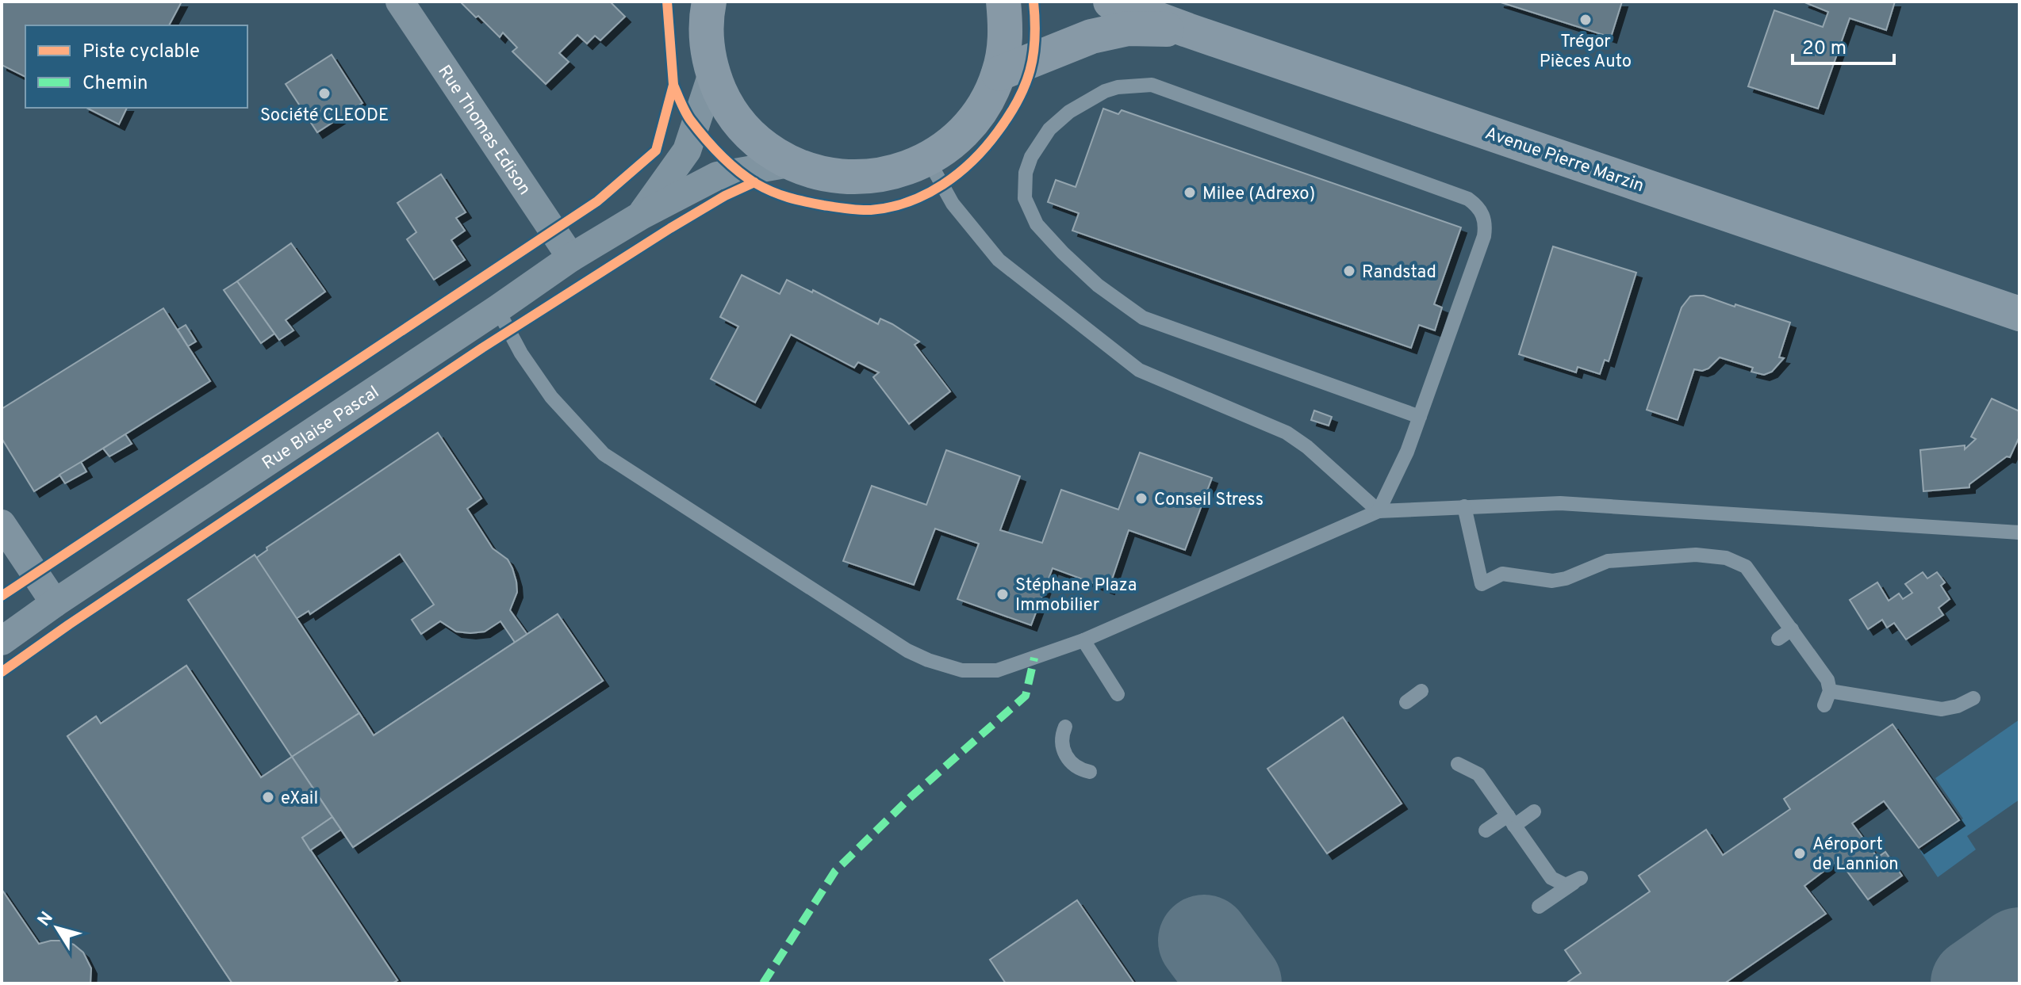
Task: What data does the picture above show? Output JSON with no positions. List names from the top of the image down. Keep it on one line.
{"streets":{"main road":["Avenue Pierre Marzin"],"street":["Rue Thomas Edison","Rue Blaise Pascal"]},"crossings":[["Rue Thomas Edison","Rue Blaise Pascal"]],"places":["Trégor Pièces Auto","Société CLEODE","Milee (Adrexo)","Randstad","Conseil Stress","Stéphane Plaza Immobilier","eXail","Aéroport de Lannion"],"legend":["Piste cyclable","Chemin"],"scale_bar":"20 m","north":"top left"}
